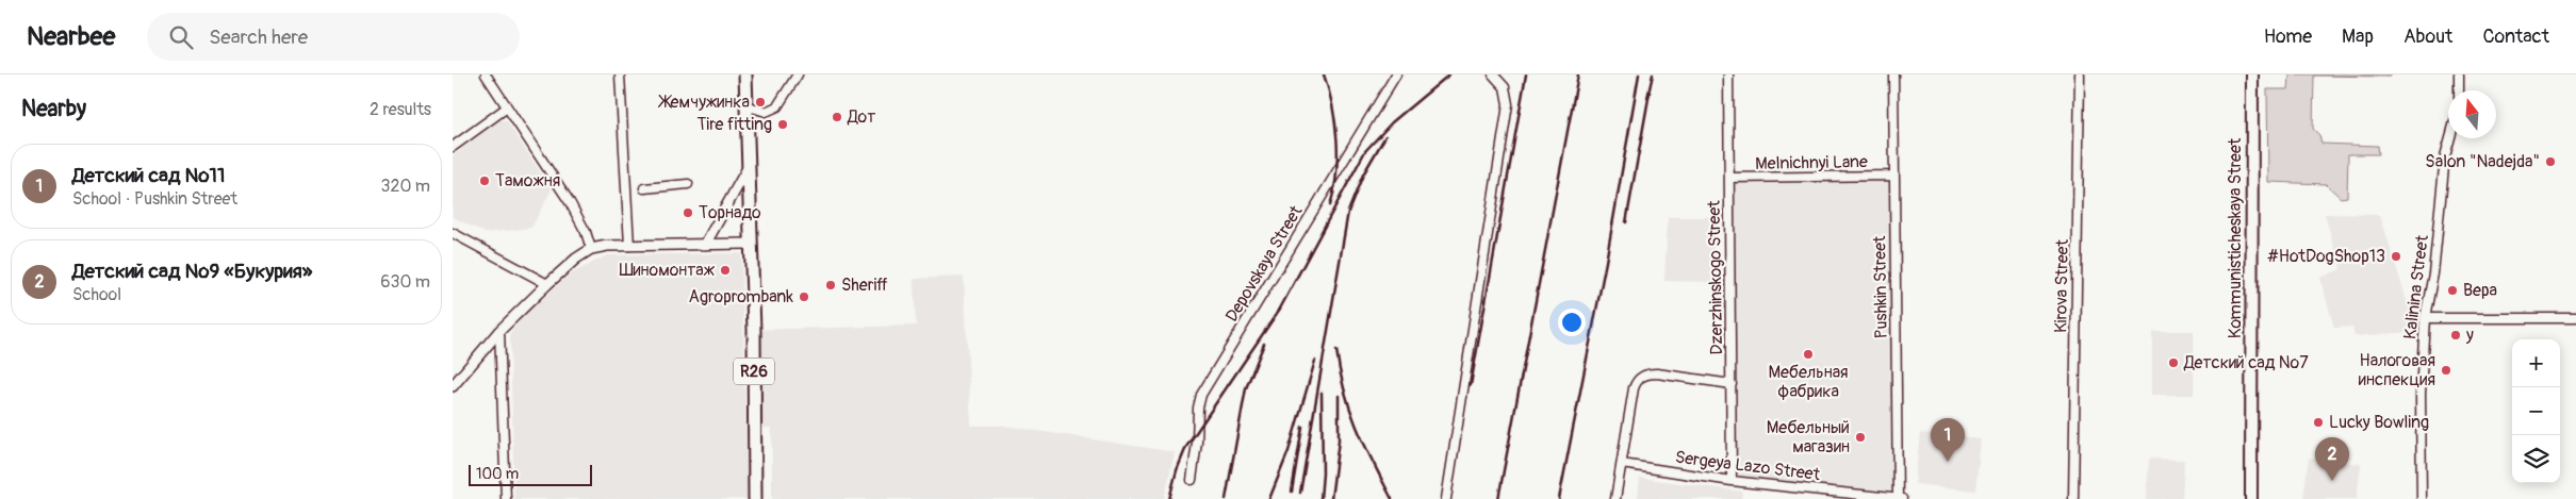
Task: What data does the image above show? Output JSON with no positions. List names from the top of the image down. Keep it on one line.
{"streets":{"main road":["Kommunisticheskaya Street","R26"],"street":["Melnichnyi Lane","Depovskaya Street","Dzerzhinskogo Street","Kirova Street","Pushkin Street","Kalinina Street","Sergeya Lazo Street"]},"crossings":[["Melnichnyi Lane","Dzerzhinskogo Street"],["Melnichnyi Lane","Pushkin Street"],["Dzerzhinskogo Street","Sergeya Lazo Street"],["Pushkin Street","Sergeya Lazo Street"]],"places":["Жемчужинка","Дот","Tire fitting","Salon \"Nadejda\"","Таможня","Торнадо","#HotDogShop13","Шиномонтаж","Sheriff","Вера","Agroprombank","y","Мебельная фабрика","Детский сад №7","Налоговая инспекция","Lucky Bowling","Мебельный магазин"],"scale_bar":"100 m","north":"top","page":{"header":"Nearbee","search":"Search here","nav":["Home","Map","About","Contact"],"heading":["Nearby","2 results"],"list":[{"mark":"1","name":"Детский сад №11","note":"School · Pushkin Street","value":"320 m"},{"mark":"2","name":"Детский сад №9 «Букурия»","note":"School","value":"630 m"}],"map_buttons":["+","−"],"pins":["1","2"],"scale":"100 m"}}
